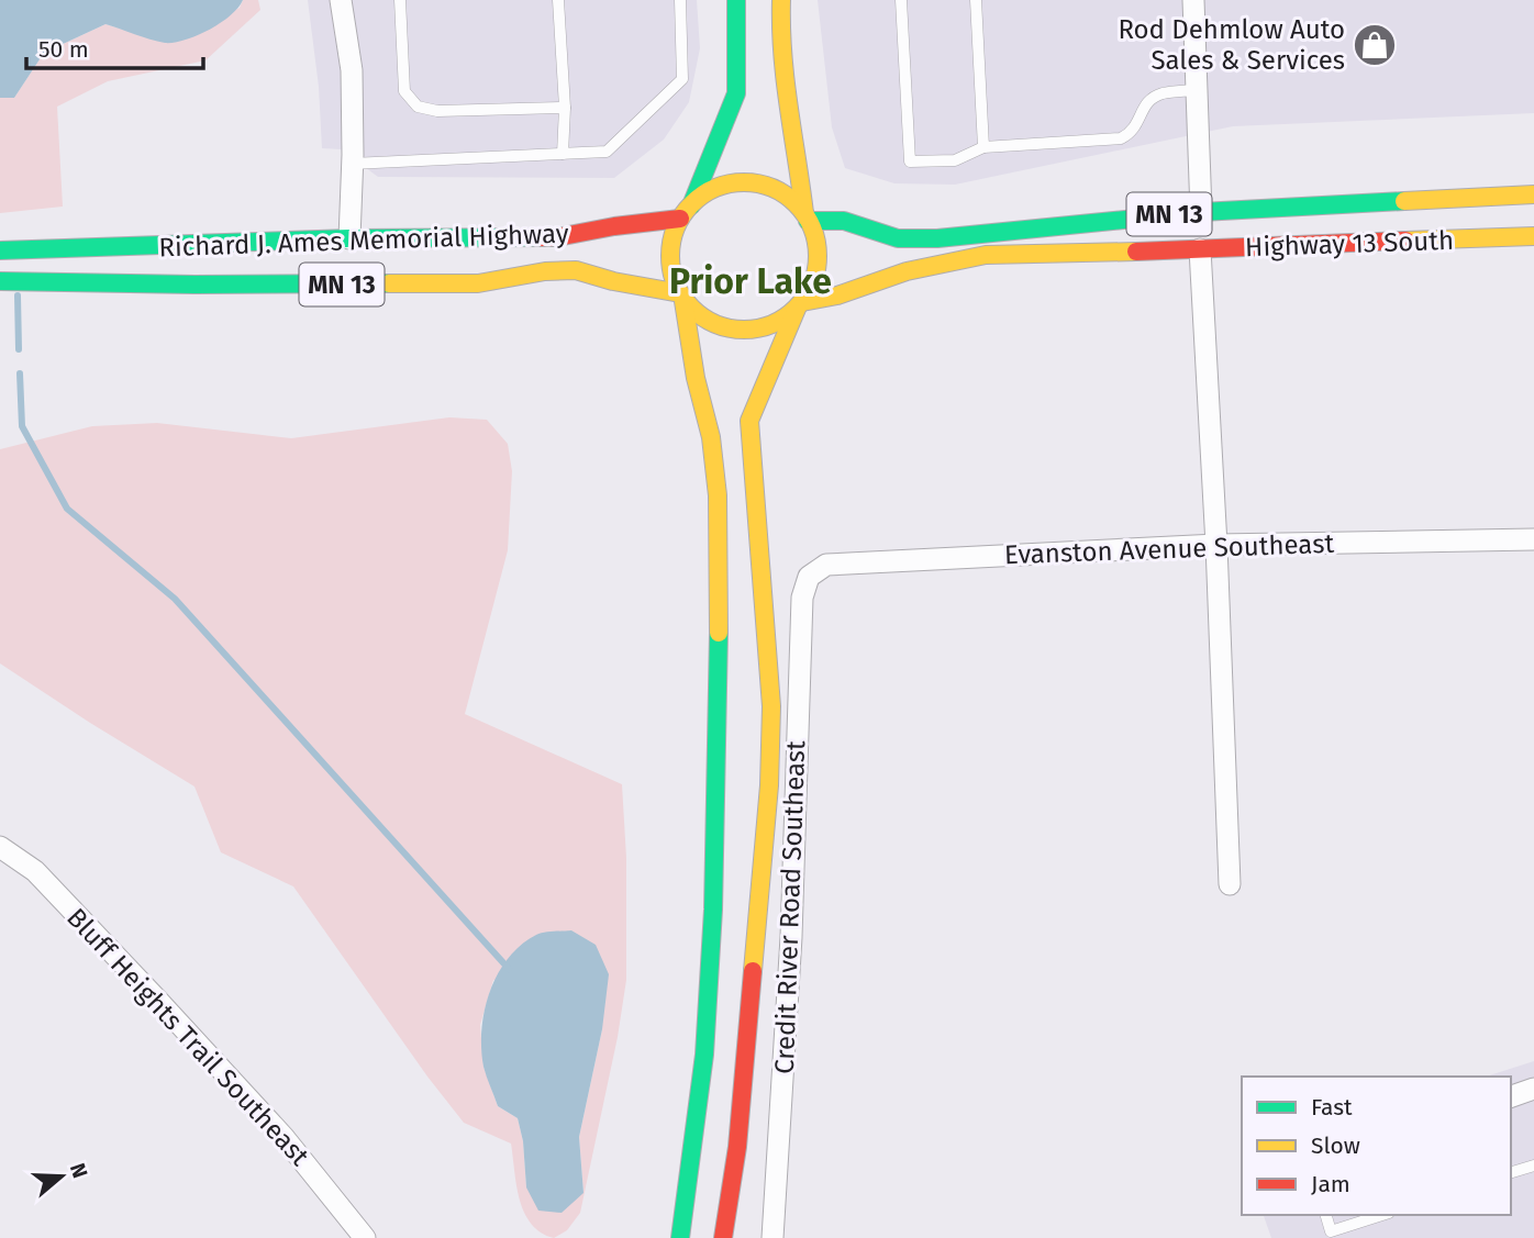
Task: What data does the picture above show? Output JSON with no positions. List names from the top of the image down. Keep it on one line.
{"streets":{"main road":["MN 13","Richard J. Ames Memorial Highway","Highway 13 South"],"street":["Evanston Avenue Southeast","Credit River Road Southeast","Bluff Heights Trail Southeast"]},"crossings":[["Richard J. Ames Memorial Highway","Highway 13 South"],["Evanston Avenue Southeast","Credit River Road Southeast"]],"districts":["Prior Lake"],"places":{"shop":["Rod Dehmlow Auto Sales & Services"]},"legend":["Fast","Slow","Jam"],"scale_bar":"50 m","north":"right"}
